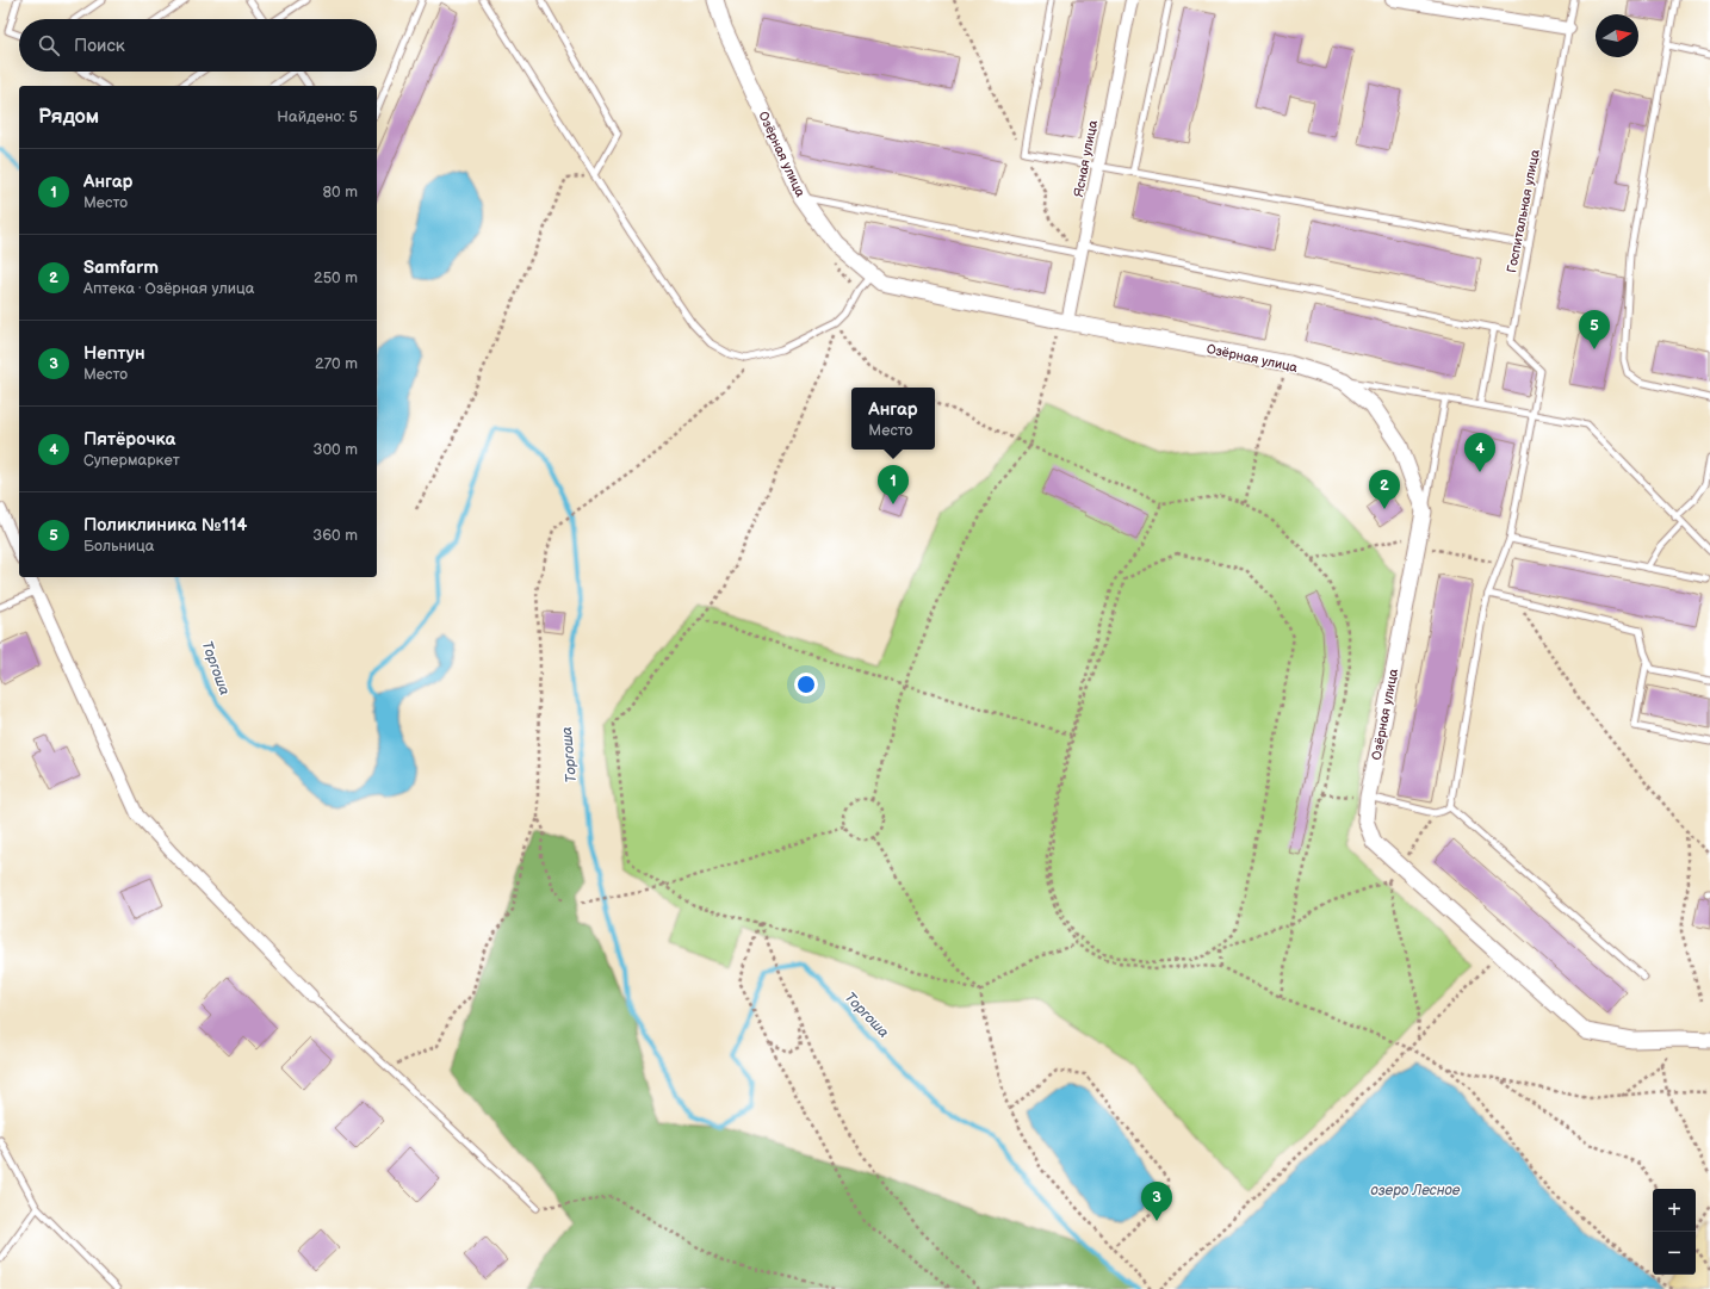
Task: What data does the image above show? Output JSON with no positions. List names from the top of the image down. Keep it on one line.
{"streets":{"street":["Озёрная улица","Ясная улица"],"lane":["Госпитальная улица"]},"crossings":[["Озёрная улица","Ясная улица"]],"water":["Торгоша","озеро Лесное"],"north":"right","page":{"search":"Поиск","heading":["Рядом","Найдено: 5"],"list":[{"mark":"1","name":"Ангар","note":"Место","value":"80 m"},{"mark":"2","name":"Samfarm","note":"Аптека · Озёрная улица","value":"250 m"},{"mark":"3","name":"Нептун","note":"Место","value":"270 m"},{"mark":"4","name":"Пятёрочка","note":"Супермаркет","value":"300 m"},{"mark":"5","name":"Поликлиника №114","note":"Больница","value":"360 m"}],"pins":["5","4","1","2","3"],"popup":["Ангар","Место"],"map_buttons":["+","−"]}}
